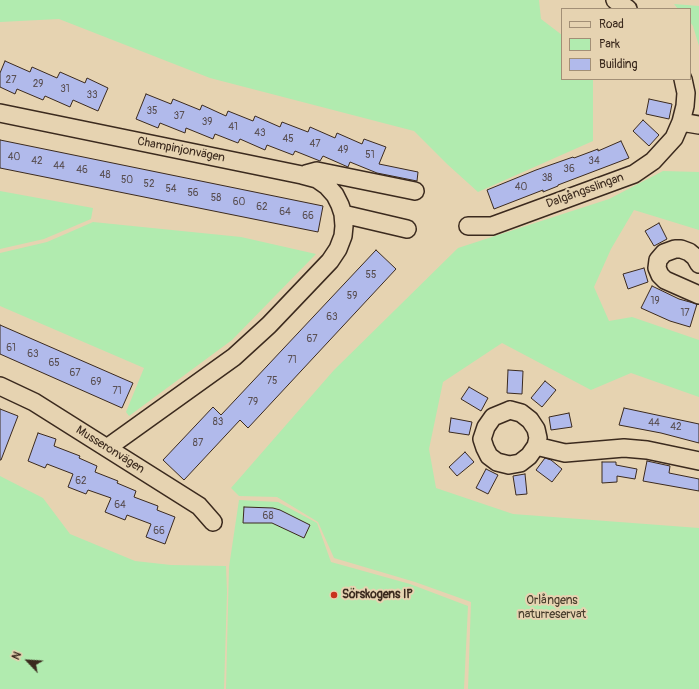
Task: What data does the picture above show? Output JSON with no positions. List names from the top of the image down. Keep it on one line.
{"streets":{"street":["Champinjonvägen","Dalgångsslingan","Musseronvägen"]},"crossings":[["Champinjonvägen","Musseronvägen"]],"parks":["Orlångens naturreservat"],"places":["Sörskogens IP"],"house_numbers":["27","29","31","33","35","37","39","41","43","45","47","49","51","40","42","34","44","36","46","48","38","50","52","40","54","56","58","60","62","64","66","55","59","19","17","63","67","61","63","71","65","67","75","69","71","79","83","44","42","87","62","64","68","66"],"legend":["Road","Park","Building"],"north":"top left"}
